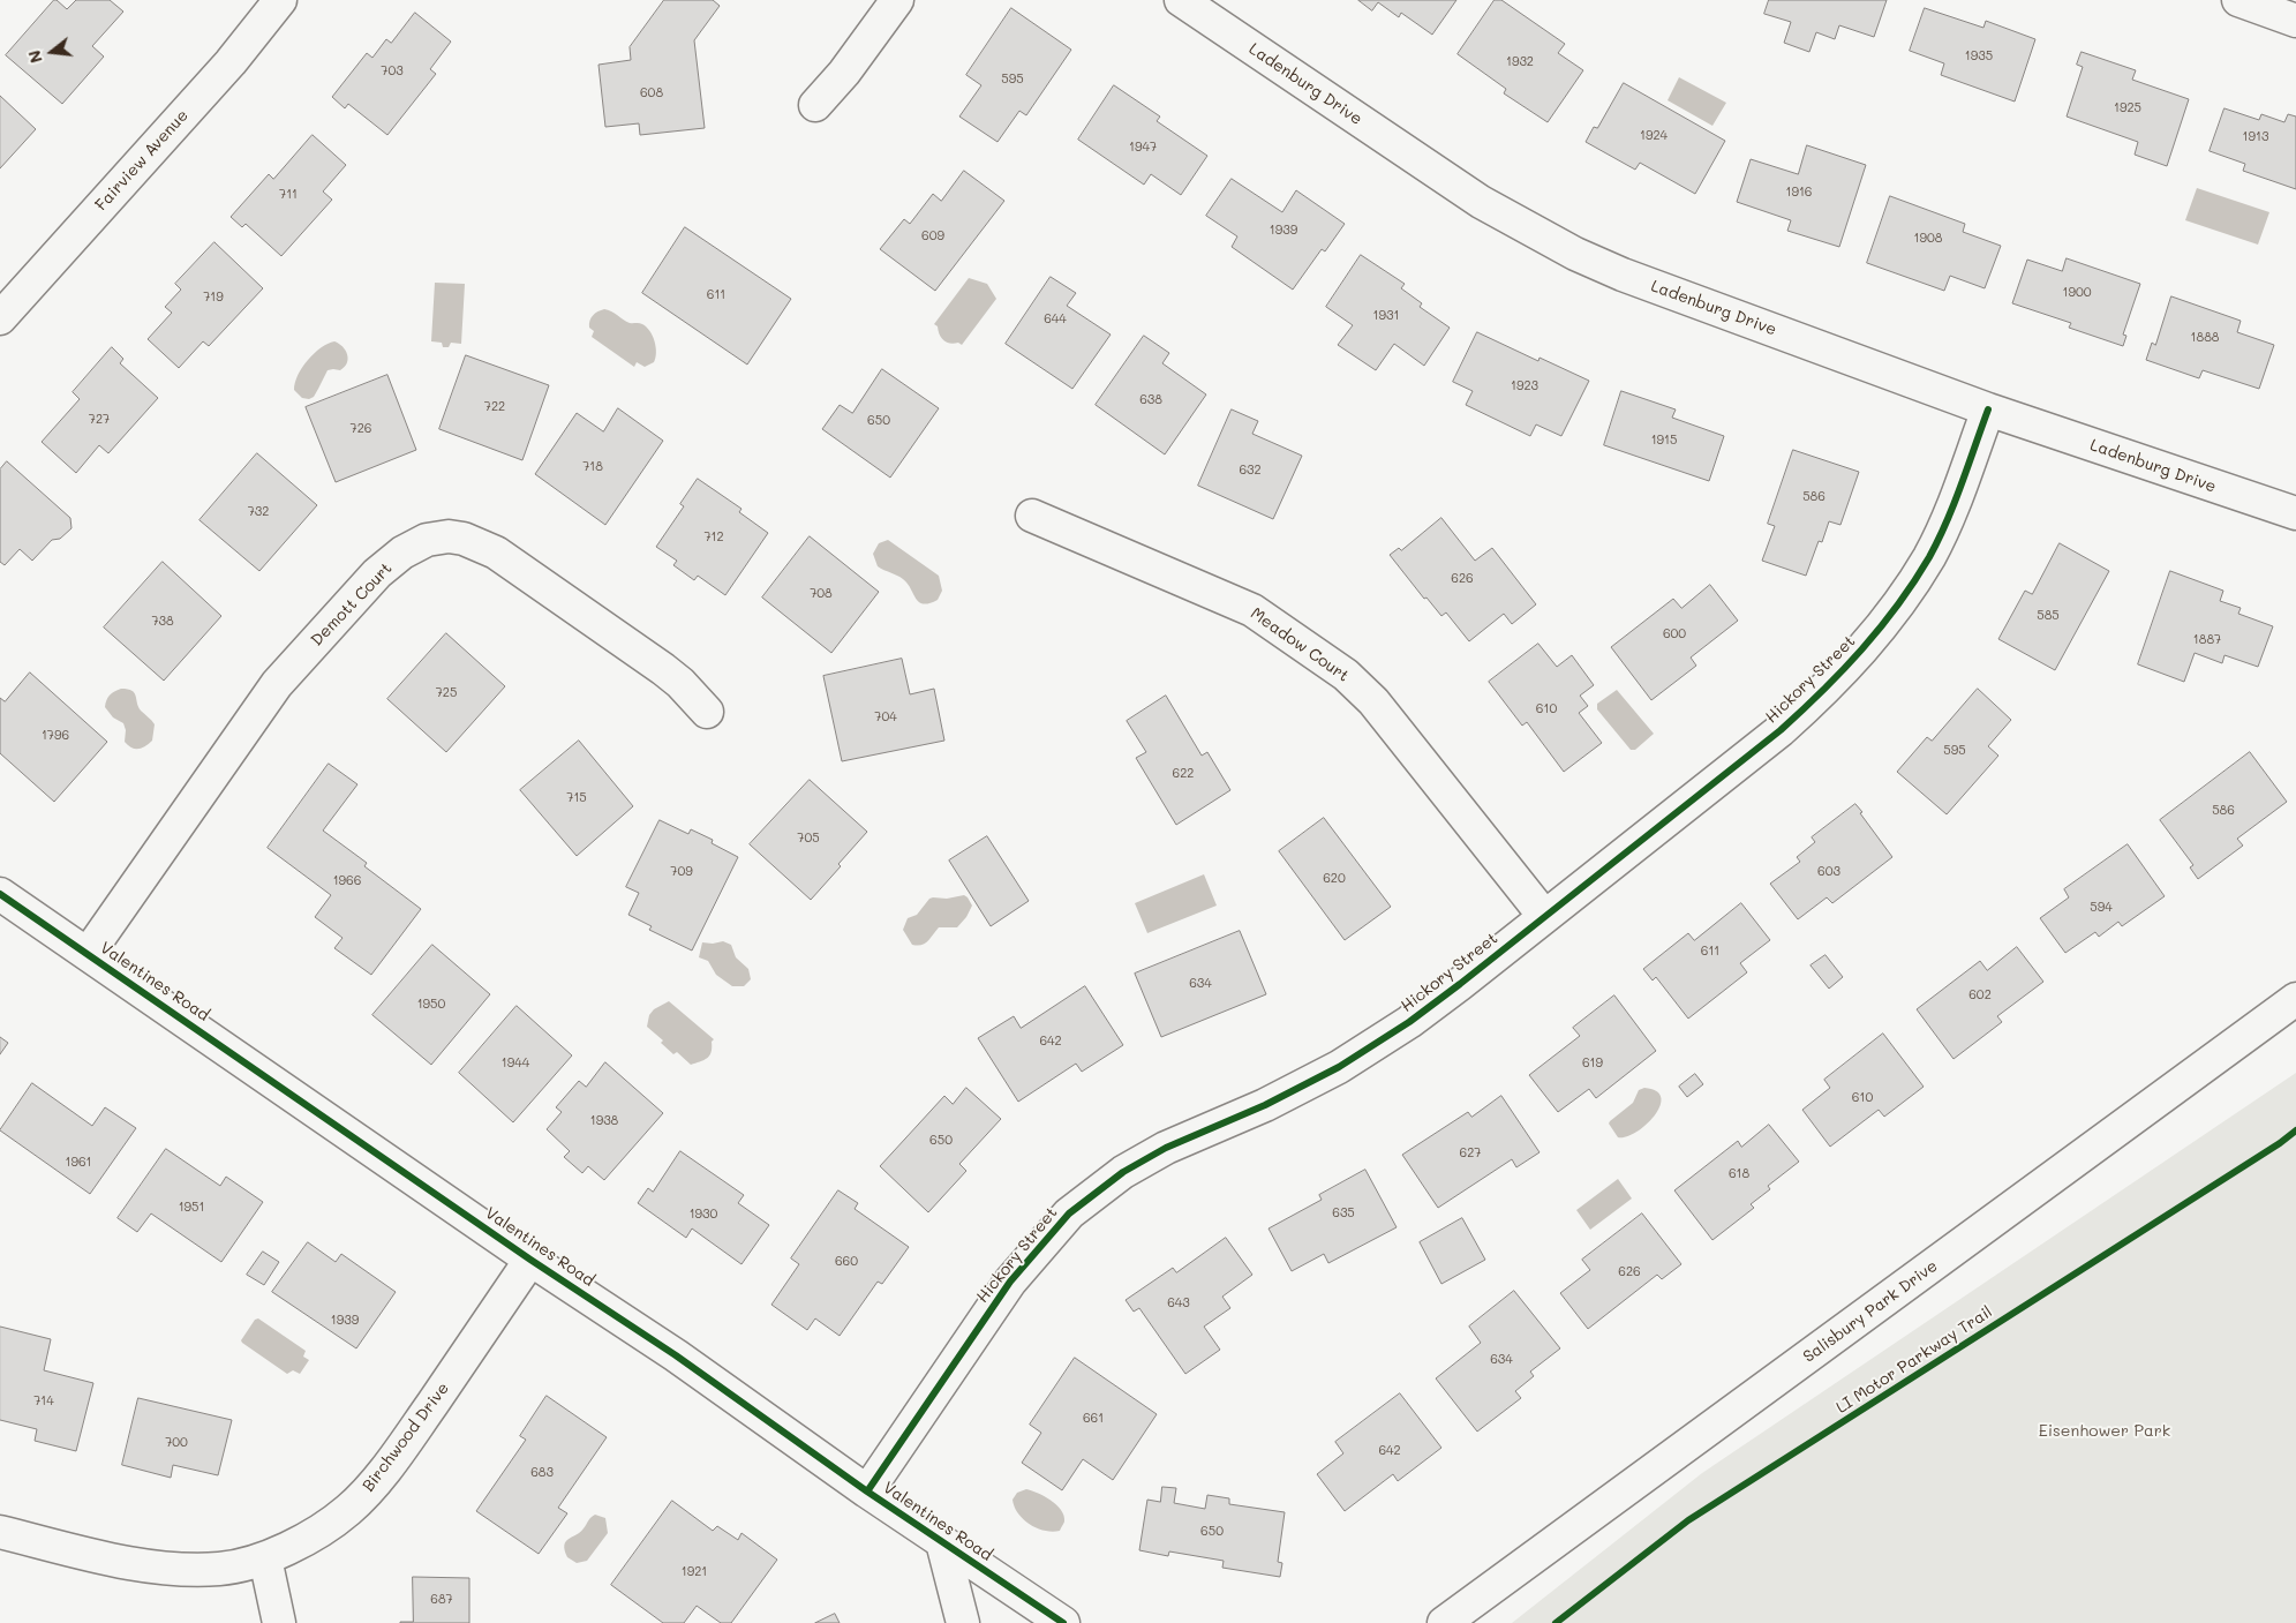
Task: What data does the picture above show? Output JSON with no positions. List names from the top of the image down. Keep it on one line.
{"streets":{"street":["Ladenburg Drive","Fairview Avenue","Demott Court","Meadow Court","Hickory Street","Valentines Road","Salisbury Park Drive","Birchwood Drive"],"cycle path":["LI Motor Parkway Trail"]},"crossings":[["Ladenburg Drive","Hickory Street"],["Demott Court","Valentines Road"],["Meadow Court","Hickory Street"],["Hickory Street","Valentines Road"],["Valentines Road","Birchwood Drive"]],"parks":["Eisenhower Park"],"house_numbers":["1935","1932","703","595","608","1925","1924","1913","1947","1916","711","1939","609","1908","1900","611","719","1931","644","1888","1923","638","722","727","650","726","1915","718","632","586","732","712","626","708","585","738","600","1887","725","610","704","1796","595","622","715","586","705","709","603","620","1966","594","611","634","602","1950","642","1944","619","610","1938","650","627","1961","618","1951","635","1930","660","626","643","1939","634","714","661","700","642","683","650","1921","687"],"north":"left"}
